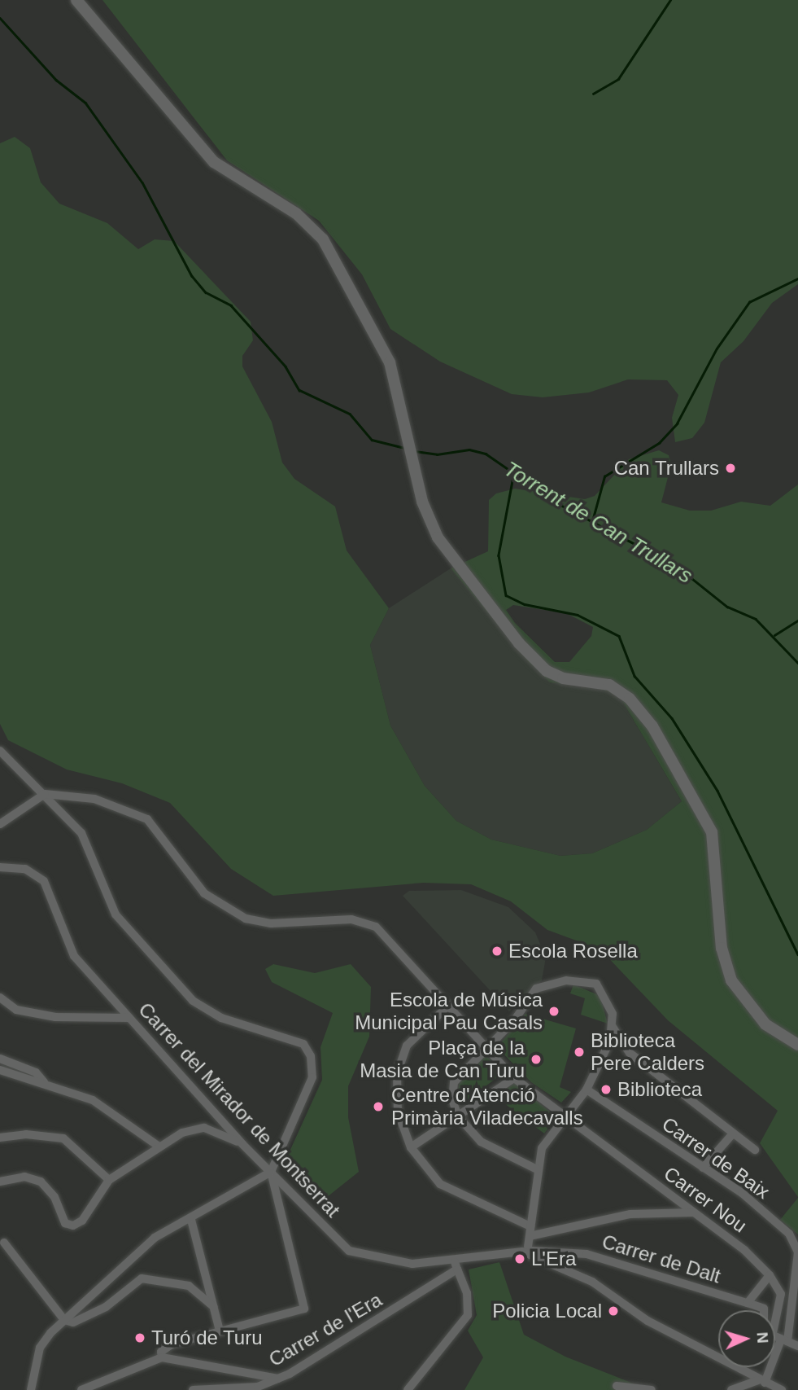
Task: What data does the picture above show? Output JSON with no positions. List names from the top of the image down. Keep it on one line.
{"streets":{"street":["Carrer del Mirador de Montserrat","Carrer de Baix","Carrer Nou","Carrer de Dalt","Carrer de l'Era"]},"crossings":[["Carrer del Mirador de Montserrat","Carrer de Dalt"],["Carrer del Mirador de Montserrat","Carrer de l'Era"],["Carrer de Baix","Carrer Nou"]],"water":["Torrent de Can Trullars"],"places":["Can Trullars","Escola Rosella","Escola de Música Municipal Pau Casals","Biblioteca Pere Calders","Plaça de la Masia de Can Turu","Biblioteca","Centre d'Atenció Primària Viladecavalls","L'Era","Policia Local","Turó de Turu"],"north":"right"}
